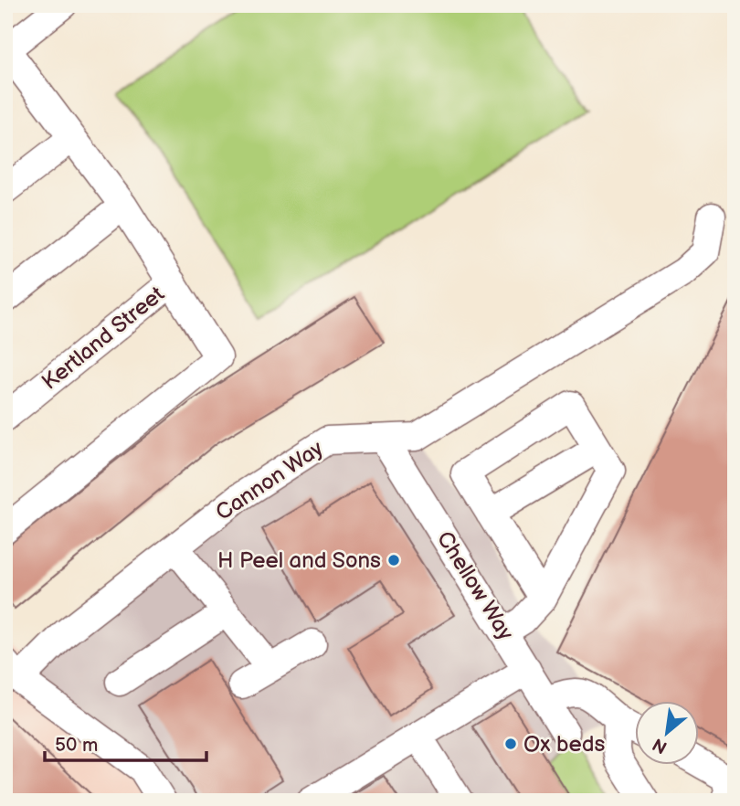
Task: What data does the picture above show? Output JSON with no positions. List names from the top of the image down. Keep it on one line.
{"streets":{"street":["Kertland Street","Cannon Way","Chellow Way"]},"crossings":[["Cannon Way","Chellow Way"]],"places":["H Peel and Sons","Ox beds"],"scale_bar":"50 m","north":"bottom left"}
